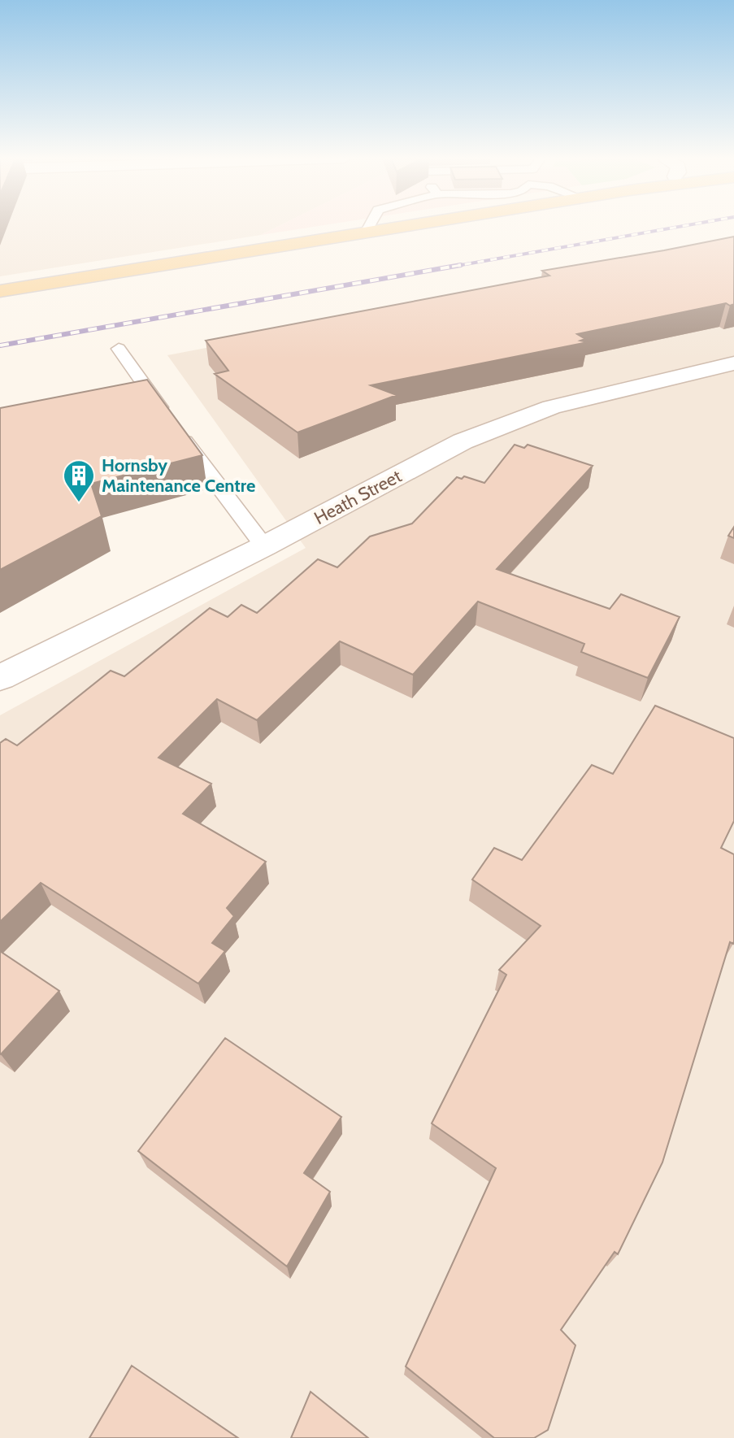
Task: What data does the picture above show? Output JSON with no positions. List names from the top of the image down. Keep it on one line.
{"streets":{"street":["Heath Street"]},"places":{"building":["Hornsby Maintenance Centre"]}}
